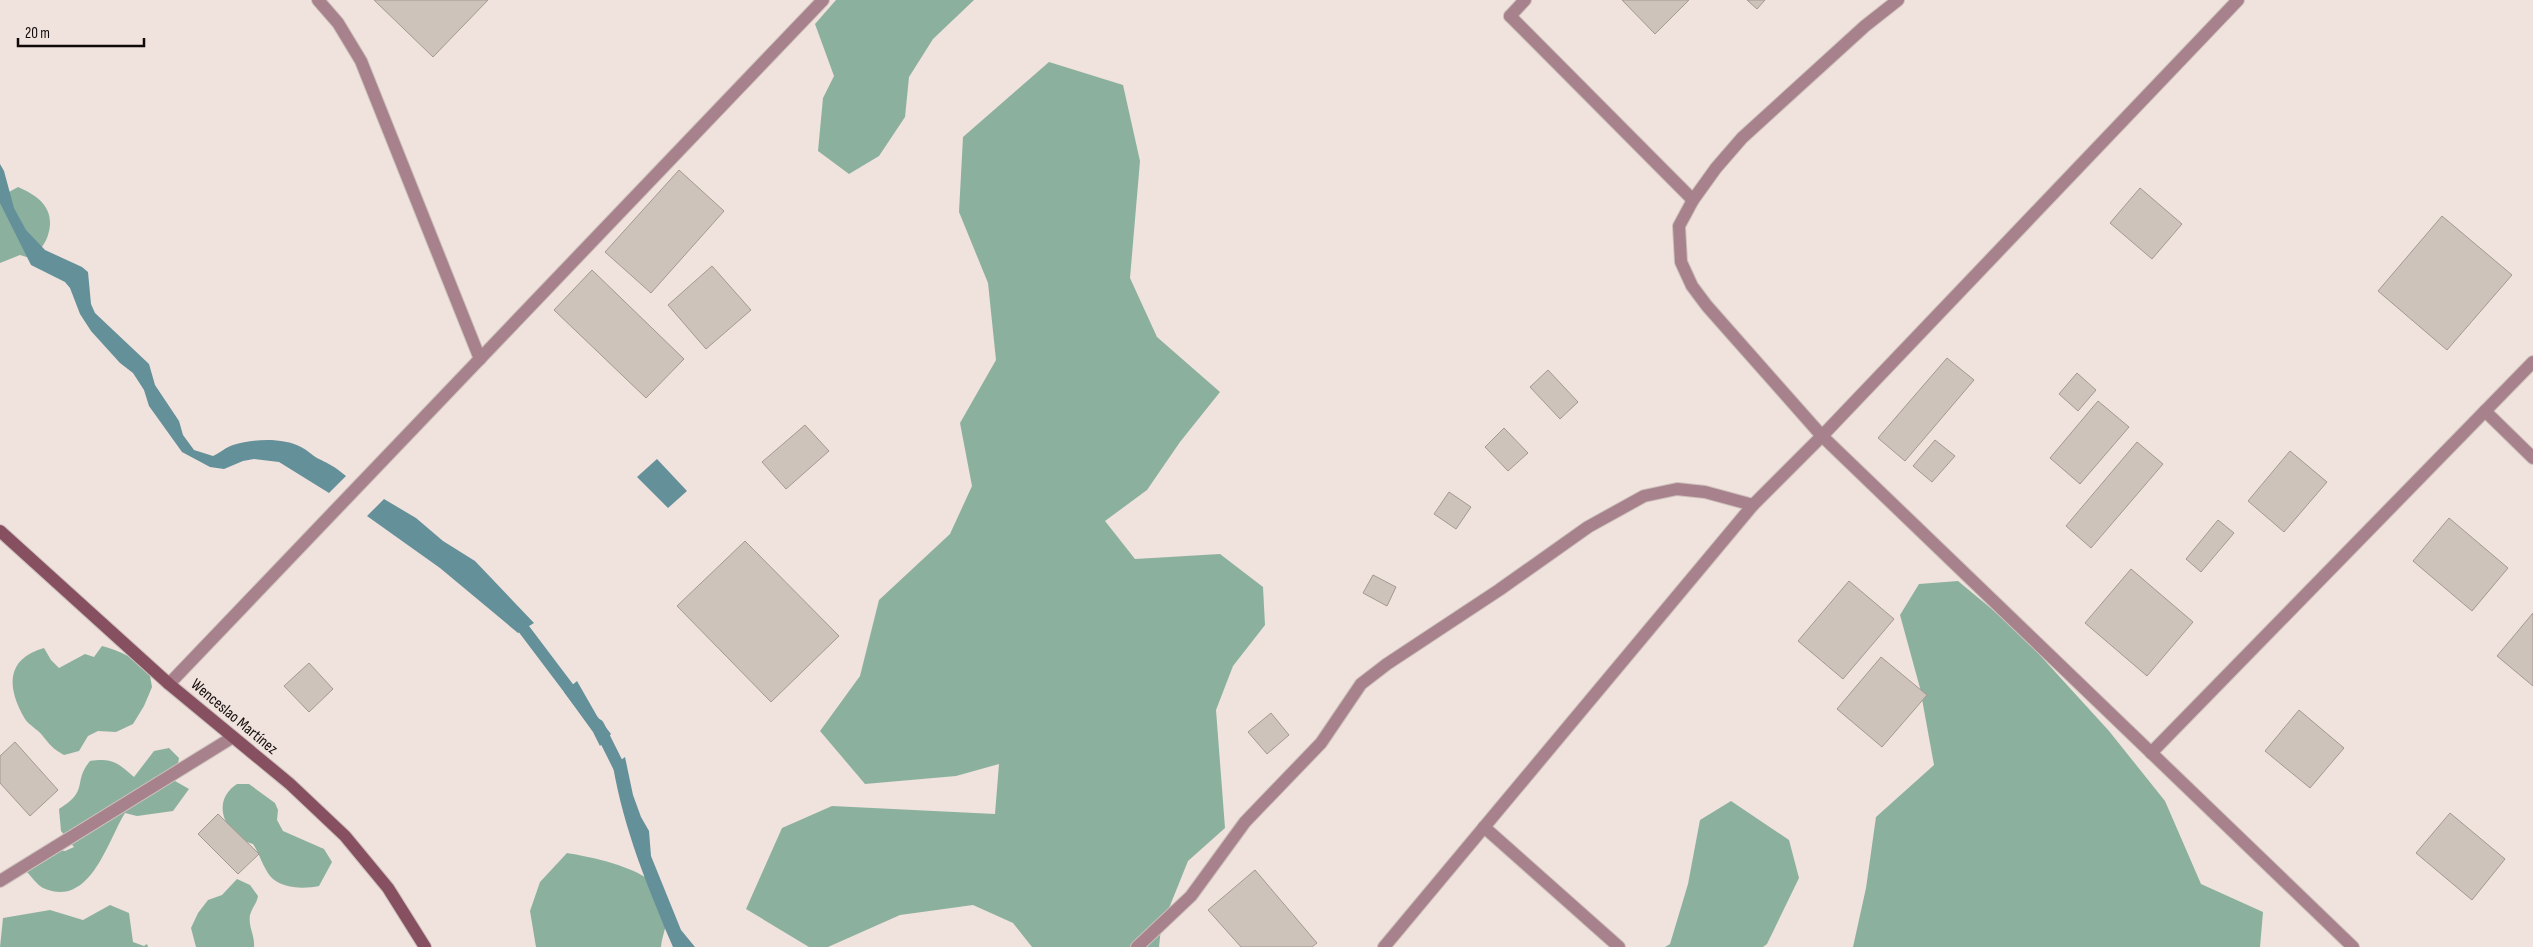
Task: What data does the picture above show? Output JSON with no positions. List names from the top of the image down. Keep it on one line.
{"streets":{"main road":["Wenceslao Martínez"]},"scale_bar":"20 m"}
